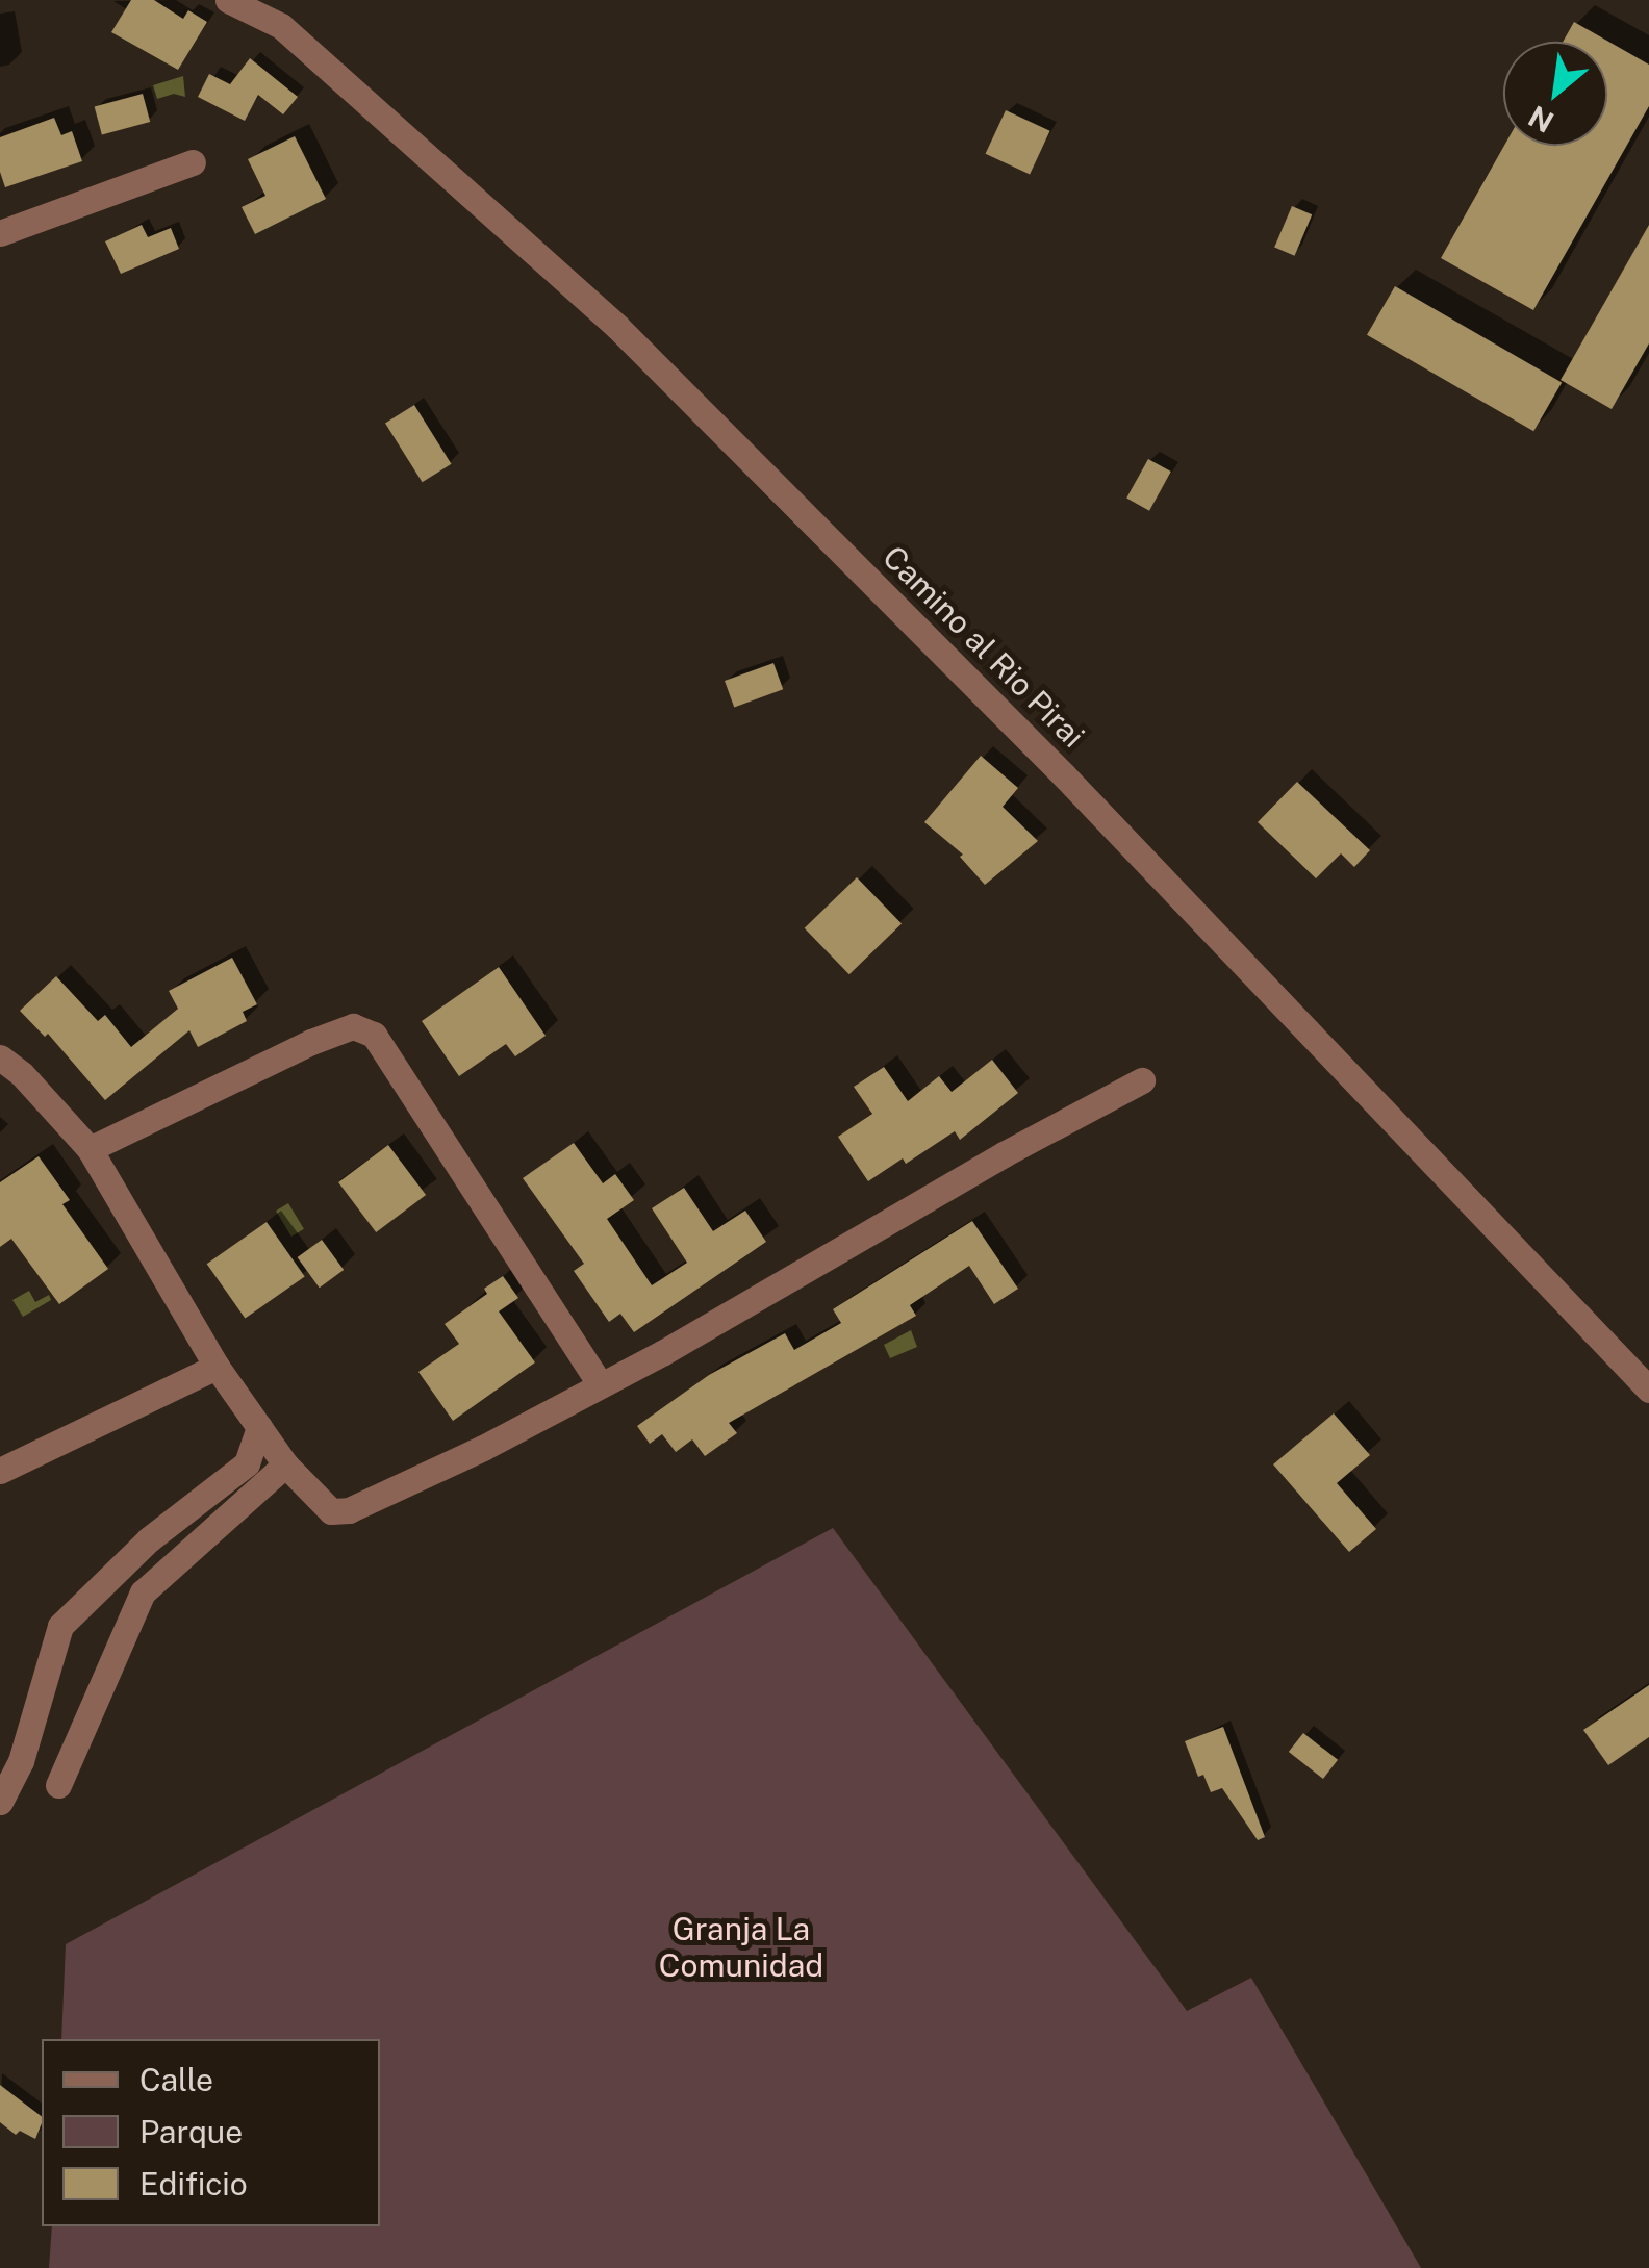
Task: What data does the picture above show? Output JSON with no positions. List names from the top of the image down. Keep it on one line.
{"streets":{"street":["Camino al Rio Pirai"]},"parks":["Granja La Comunidad"],"legend":["Calle","Parque","Edificio"],"north":"bottom left"}
